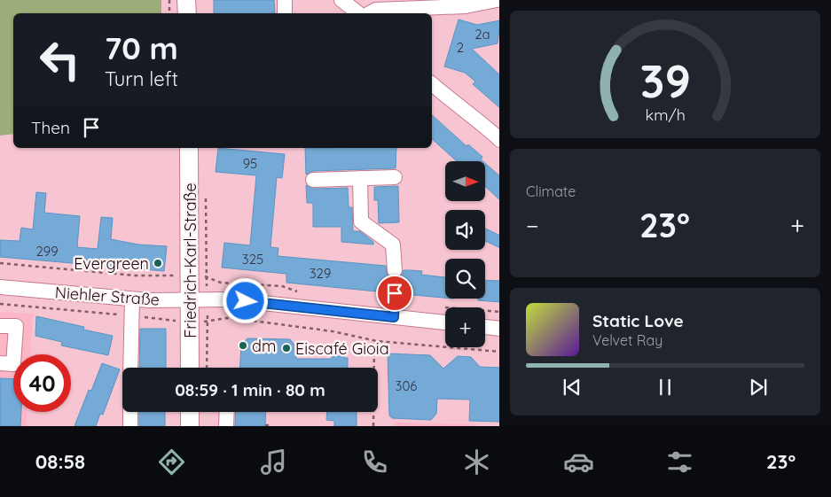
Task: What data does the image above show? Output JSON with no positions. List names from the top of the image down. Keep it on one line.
{"streets":{"main road":["Friedrich-Karl-Straße"],"street":["Niehler Straße"]},"crossings":[["Friedrich-Karl-Straße","Niehler Straße"]],"places":["Evergreen","dm","Eiscafé Gioia"],"house_numbers":["2a","2","95","299","325","329","306"],"north":"right","page":{"turn":["70 m","Turn left"],"then":"Then","tile":"Climate","map_buttons":"+","heat":["−","23°","+"],"song":["Static Love","Velvet Ray"],"limit":"40","trip":"08:59 · 1 min · 80 m","tabs":["08:58","23°"],"gauge":["39","km/h"]}}
